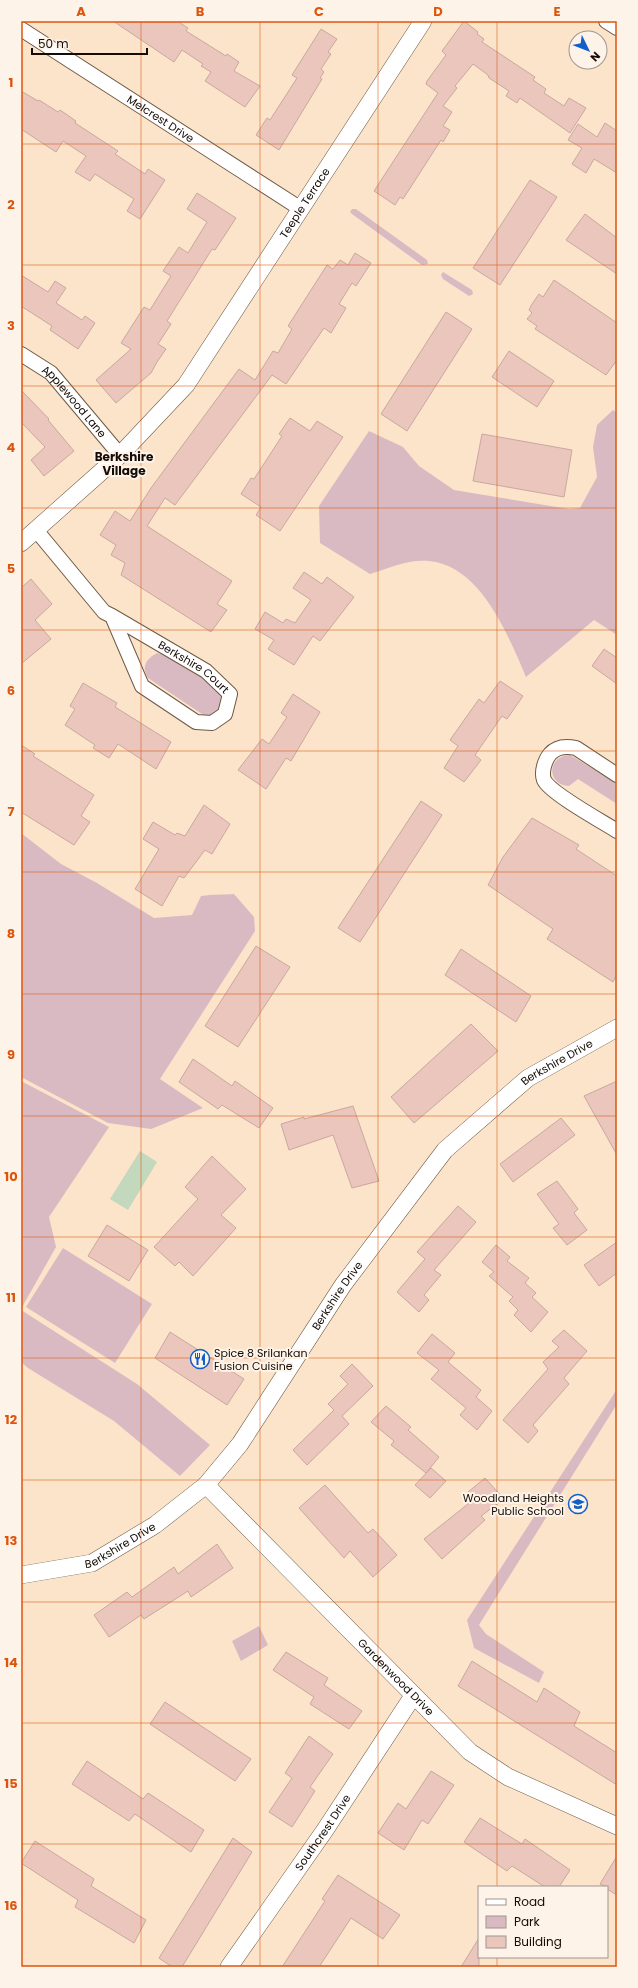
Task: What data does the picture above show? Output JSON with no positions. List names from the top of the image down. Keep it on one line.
{"streets":{"street":["Melcrest Drive","Teeple Terrace","Applewood Lane","Berkshire Court","Berkshire Drive","Gardenwood Drive","Southcrest Drive"]},"crossings":[["Melcrest Drive","Teeple Terrace"],["Teeple Terrace","Applewood Lane"],["Berkshire Drive","Gardenwood Drive"],["Gardenwood Drive","Southcrest Drive"]],"districts":["Berkshire Village"],"places":{"restaurant":["Spice 8 Srilankan Fusion Cuisine"],"school or university":["Woodland Heights Public School"]},"legend":["Road","Park","Building"],"scale_bar":"50 m","north":"bottom right","grid":{"columns":["A","B","C","D","E"],"rows":["1","2","3","4","5","6","7","8","9","10","11","12","13","14","15","16"]}}
